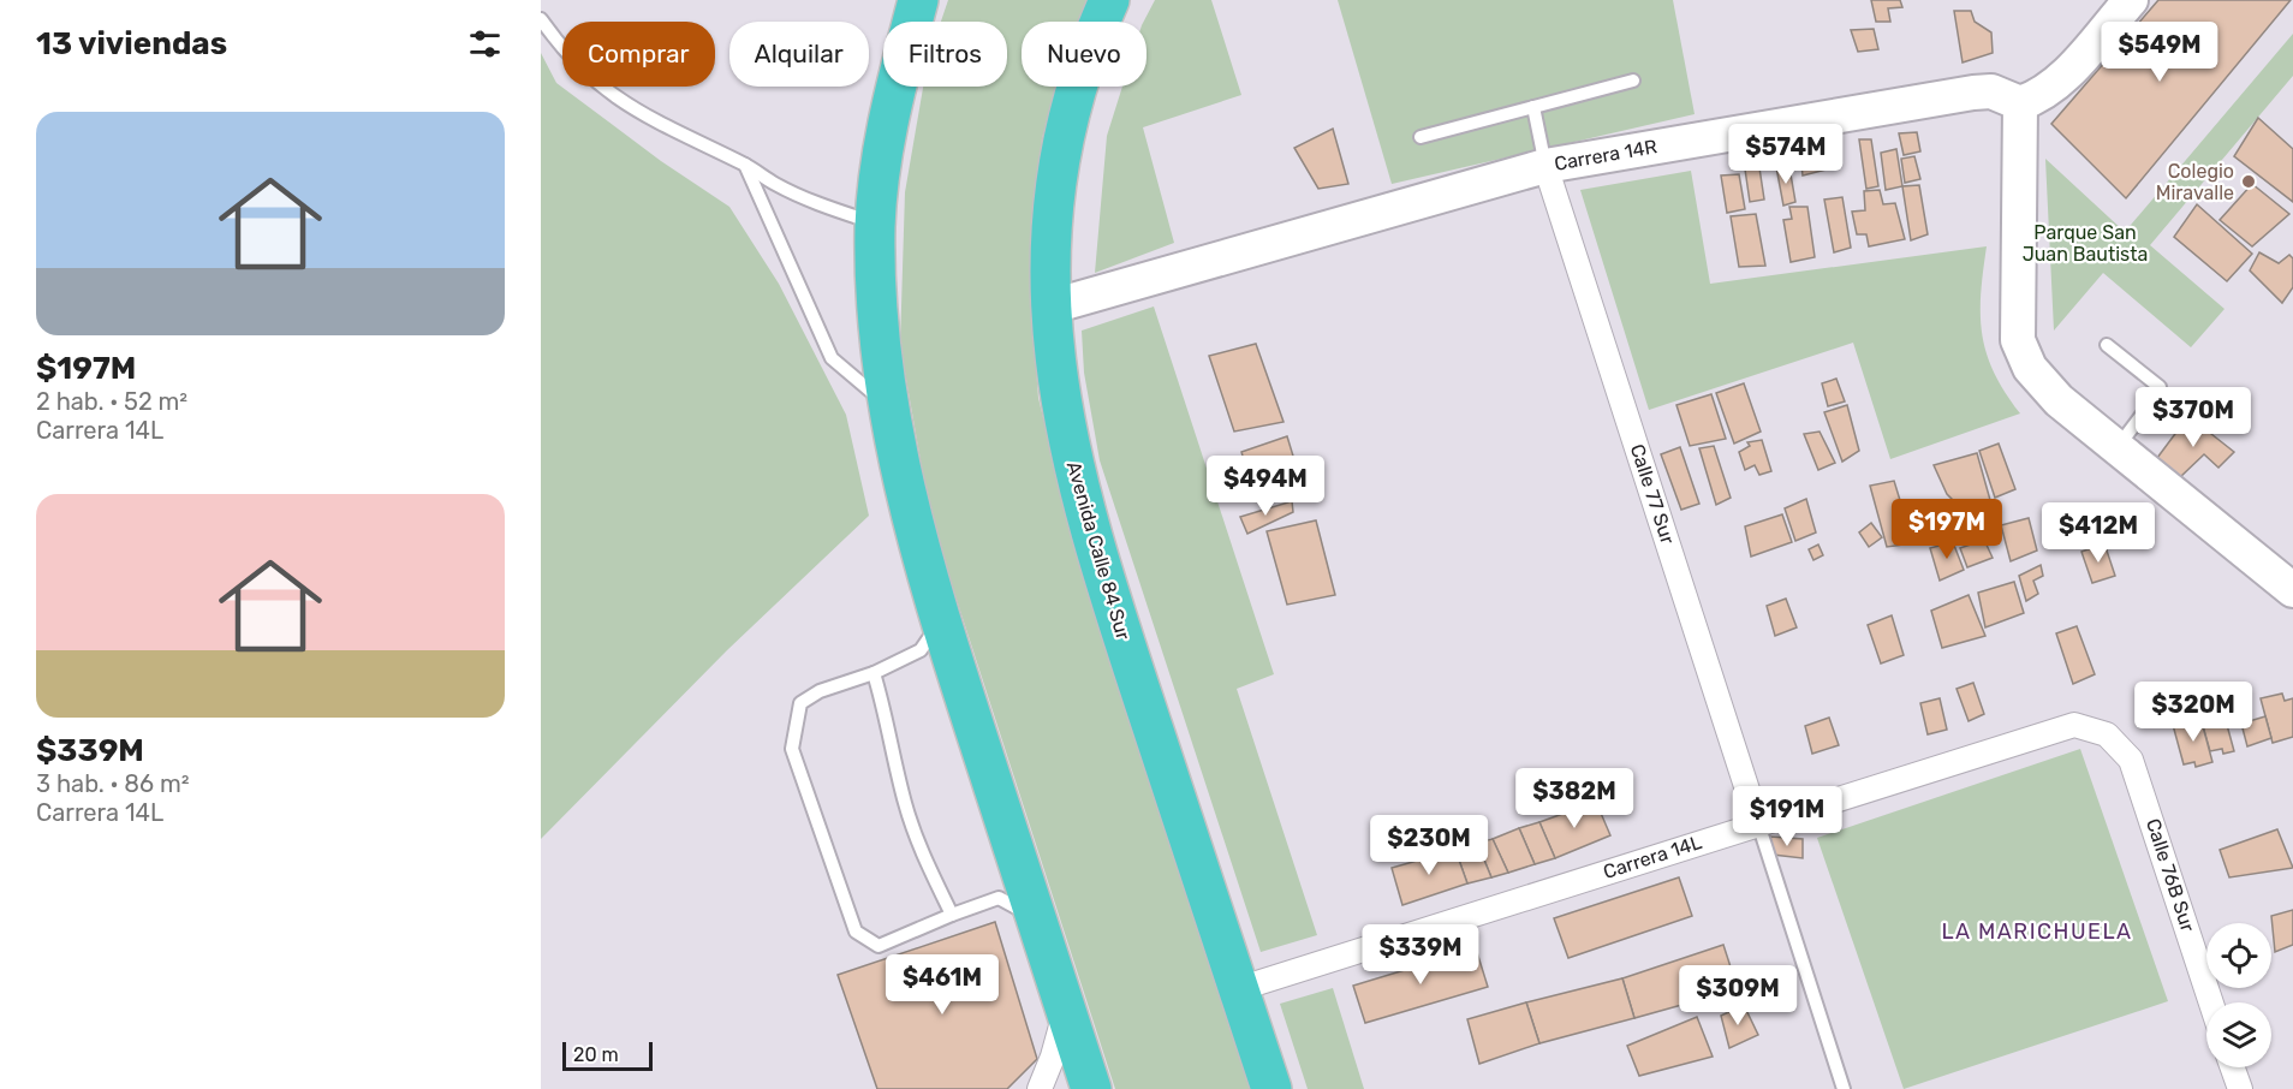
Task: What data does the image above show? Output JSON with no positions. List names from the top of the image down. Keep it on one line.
{"streets":{"highway":["Avenida Calle 84 Sur"],"street":["Carrera 14R","Calle 77 Sur","Carrera 14L","Calle 76B Sur"]},"crossings":[["Carrera 14R","Calle 77 Sur"],["Carrera 14R","Avenida Calle 84 Sur"],["Calle 77 Sur","Carrera 14L"],["Avenida Calle 84 Sur","Carrera 14L"],["Carrera 14L","Calle 76B Sur"]],"districts":["LA MARICHUELA"],"parks":["Parque San Juan Bautista"],"places":["Colegio Miravalle"],"scale_bar":"20 m","page":{"heading":"13 viviendas","price":["$549M","$574M","$370M","$494M","$197M","$412M","$320M","$382M","$191M","$230M","$339M","$461M","$309M"],"chip":["Comprar","Alquilar","Filtros","Nuevo"],"list":[{"name":"$197M","note":"2 hab. · 52 m² · Carrera 14L"},{"name":"$339M","note":"3 hab. · 86 m² · Carrera 14L"}],"scale":"20 m"}}
